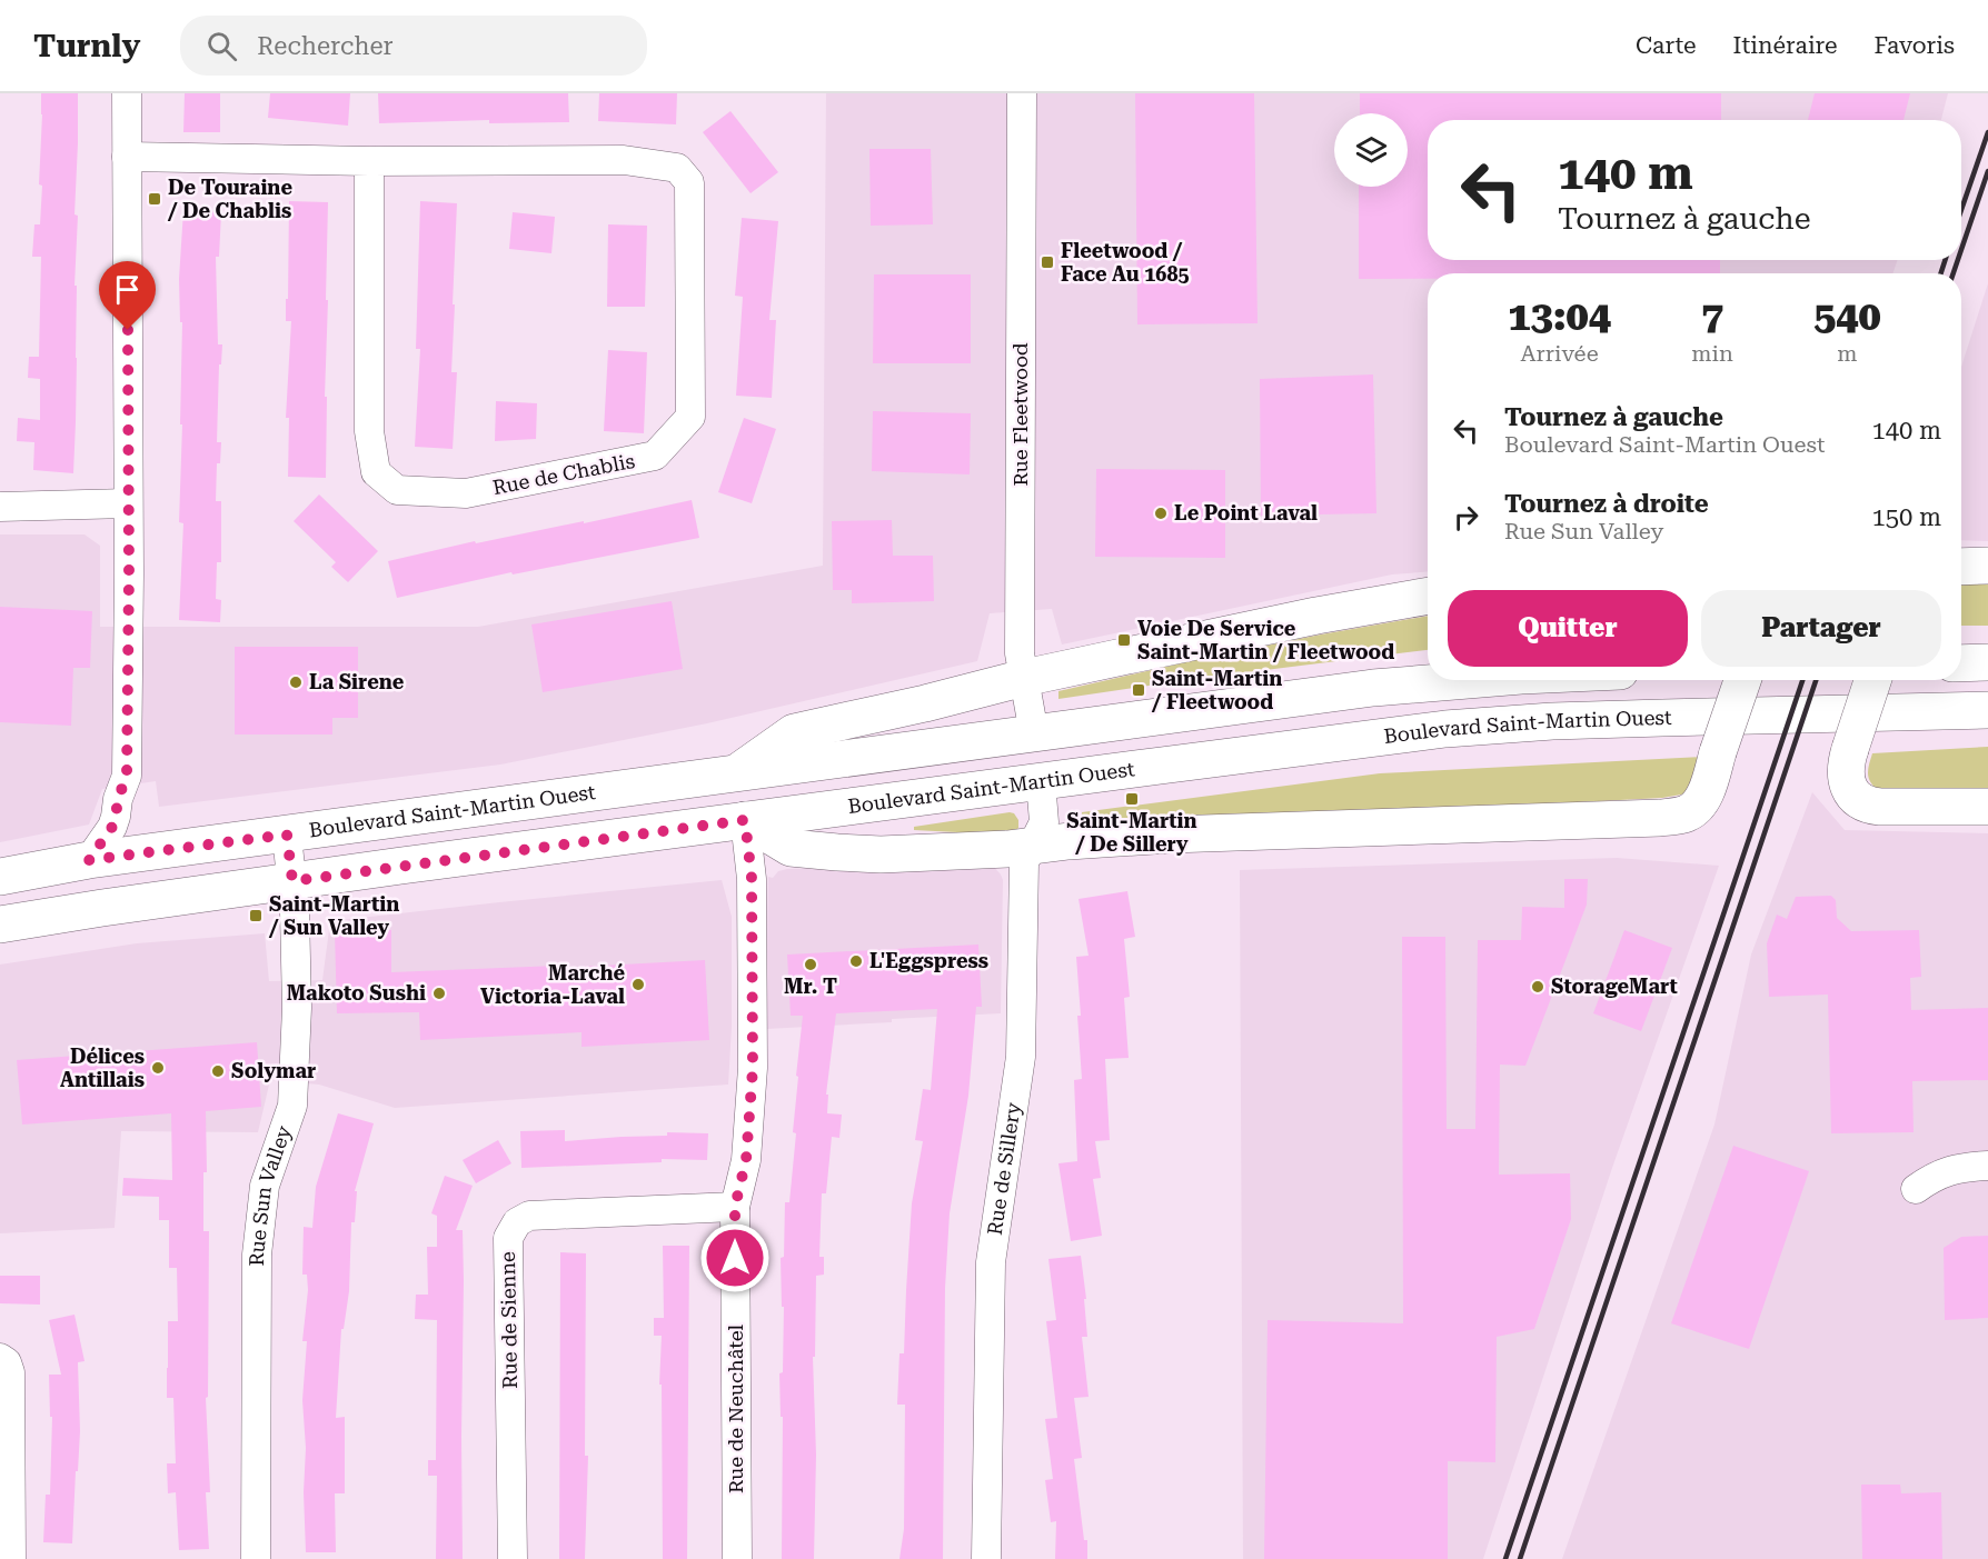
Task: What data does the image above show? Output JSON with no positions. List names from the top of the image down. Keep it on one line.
{"streets":{"main road":["Boulevard Saint-Martin Ouest"],"street":["Rue Fleetwood","Rue de Chablis","Rue de Sillery","Rue Sun Valley","Rue de Sienne","Rue de Neuchâtel"]},"crossings":[["Rue Fleetwood","Boulevard Saint-Martin Ouest"],["Boulevard Saint-Martin Ouest","Rue de Sillery"],["Boulevard Saint-Martin Ouest","Rue Sun Valley"],["Boulevard Saint-Martin Ouest","Rue de Neuchâtel"],["Rue de Sienne","Rue de Neuchâtel"]],"places":{"transit":["De Touraine / De Chablis","Fleetwood / Face Au 1685","Voie De Service Saint-Martin / Fleetwood","Saint-Martin / Fleetwood","Saint-Martin / De Sillery","Saint-Martin / Sun Valley"],"other":["Le Point Laval","La Sirene","L'Eggspress","Mr. T","Marché Victoria-Laval","StorageMart","Makoto Sushi","Délices Antillais","Solymar"]},"page":{"header":"Turnly","search":"Rechercher","nav":["Carte","Itinéraire","Favoris"],"turn":["140 m","Tournez à gauche"],"eta":["13:04","Arrivée","7","min","540","m"],"list":[{"name":"Tournez à gauche","note":"Boulevard Saint-Martin Ouest","value":"140 m"},{"name":"Tournez à droite","note":"Rue Sun Valley","value":"150 m"}],"buttons":["Quitter","Partager"]}}
